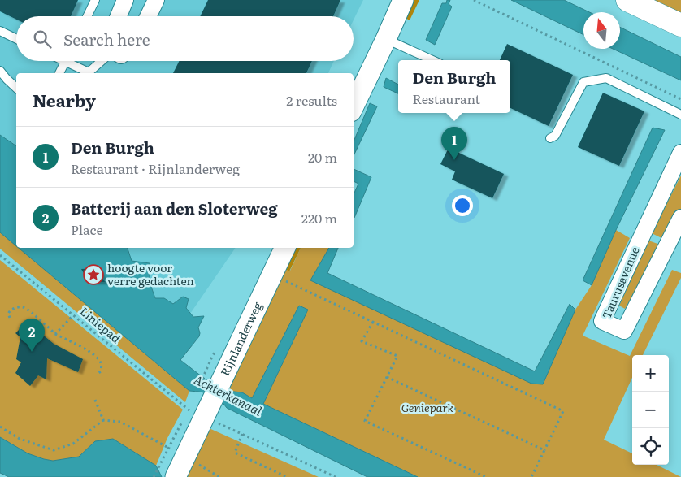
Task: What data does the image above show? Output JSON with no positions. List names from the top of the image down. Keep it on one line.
{"streets":{"street":["Taurusavenue","Rijnlanderweg"],"path":["Liniepad"]},"water":["Achterkanaal"],"parks":["Geniepark"],"places":{"place":["hoogte voor verre gedachten"]},"north":"top","page":{"search":"Search here","popup":["Den Burgh","Restaurant"],"heading":["Nearby","2 results"],"list":[{"mark":"1","name":"Den Burgh","note":"Restaurant · Rijnlanderweg","value":"20 m"},{"mark":"2","name":"Batterij aan den Sloterweg","note":"Place","value":"220 m"}],"pins":["1","2"],"map_buttons":["+","−"]}}
